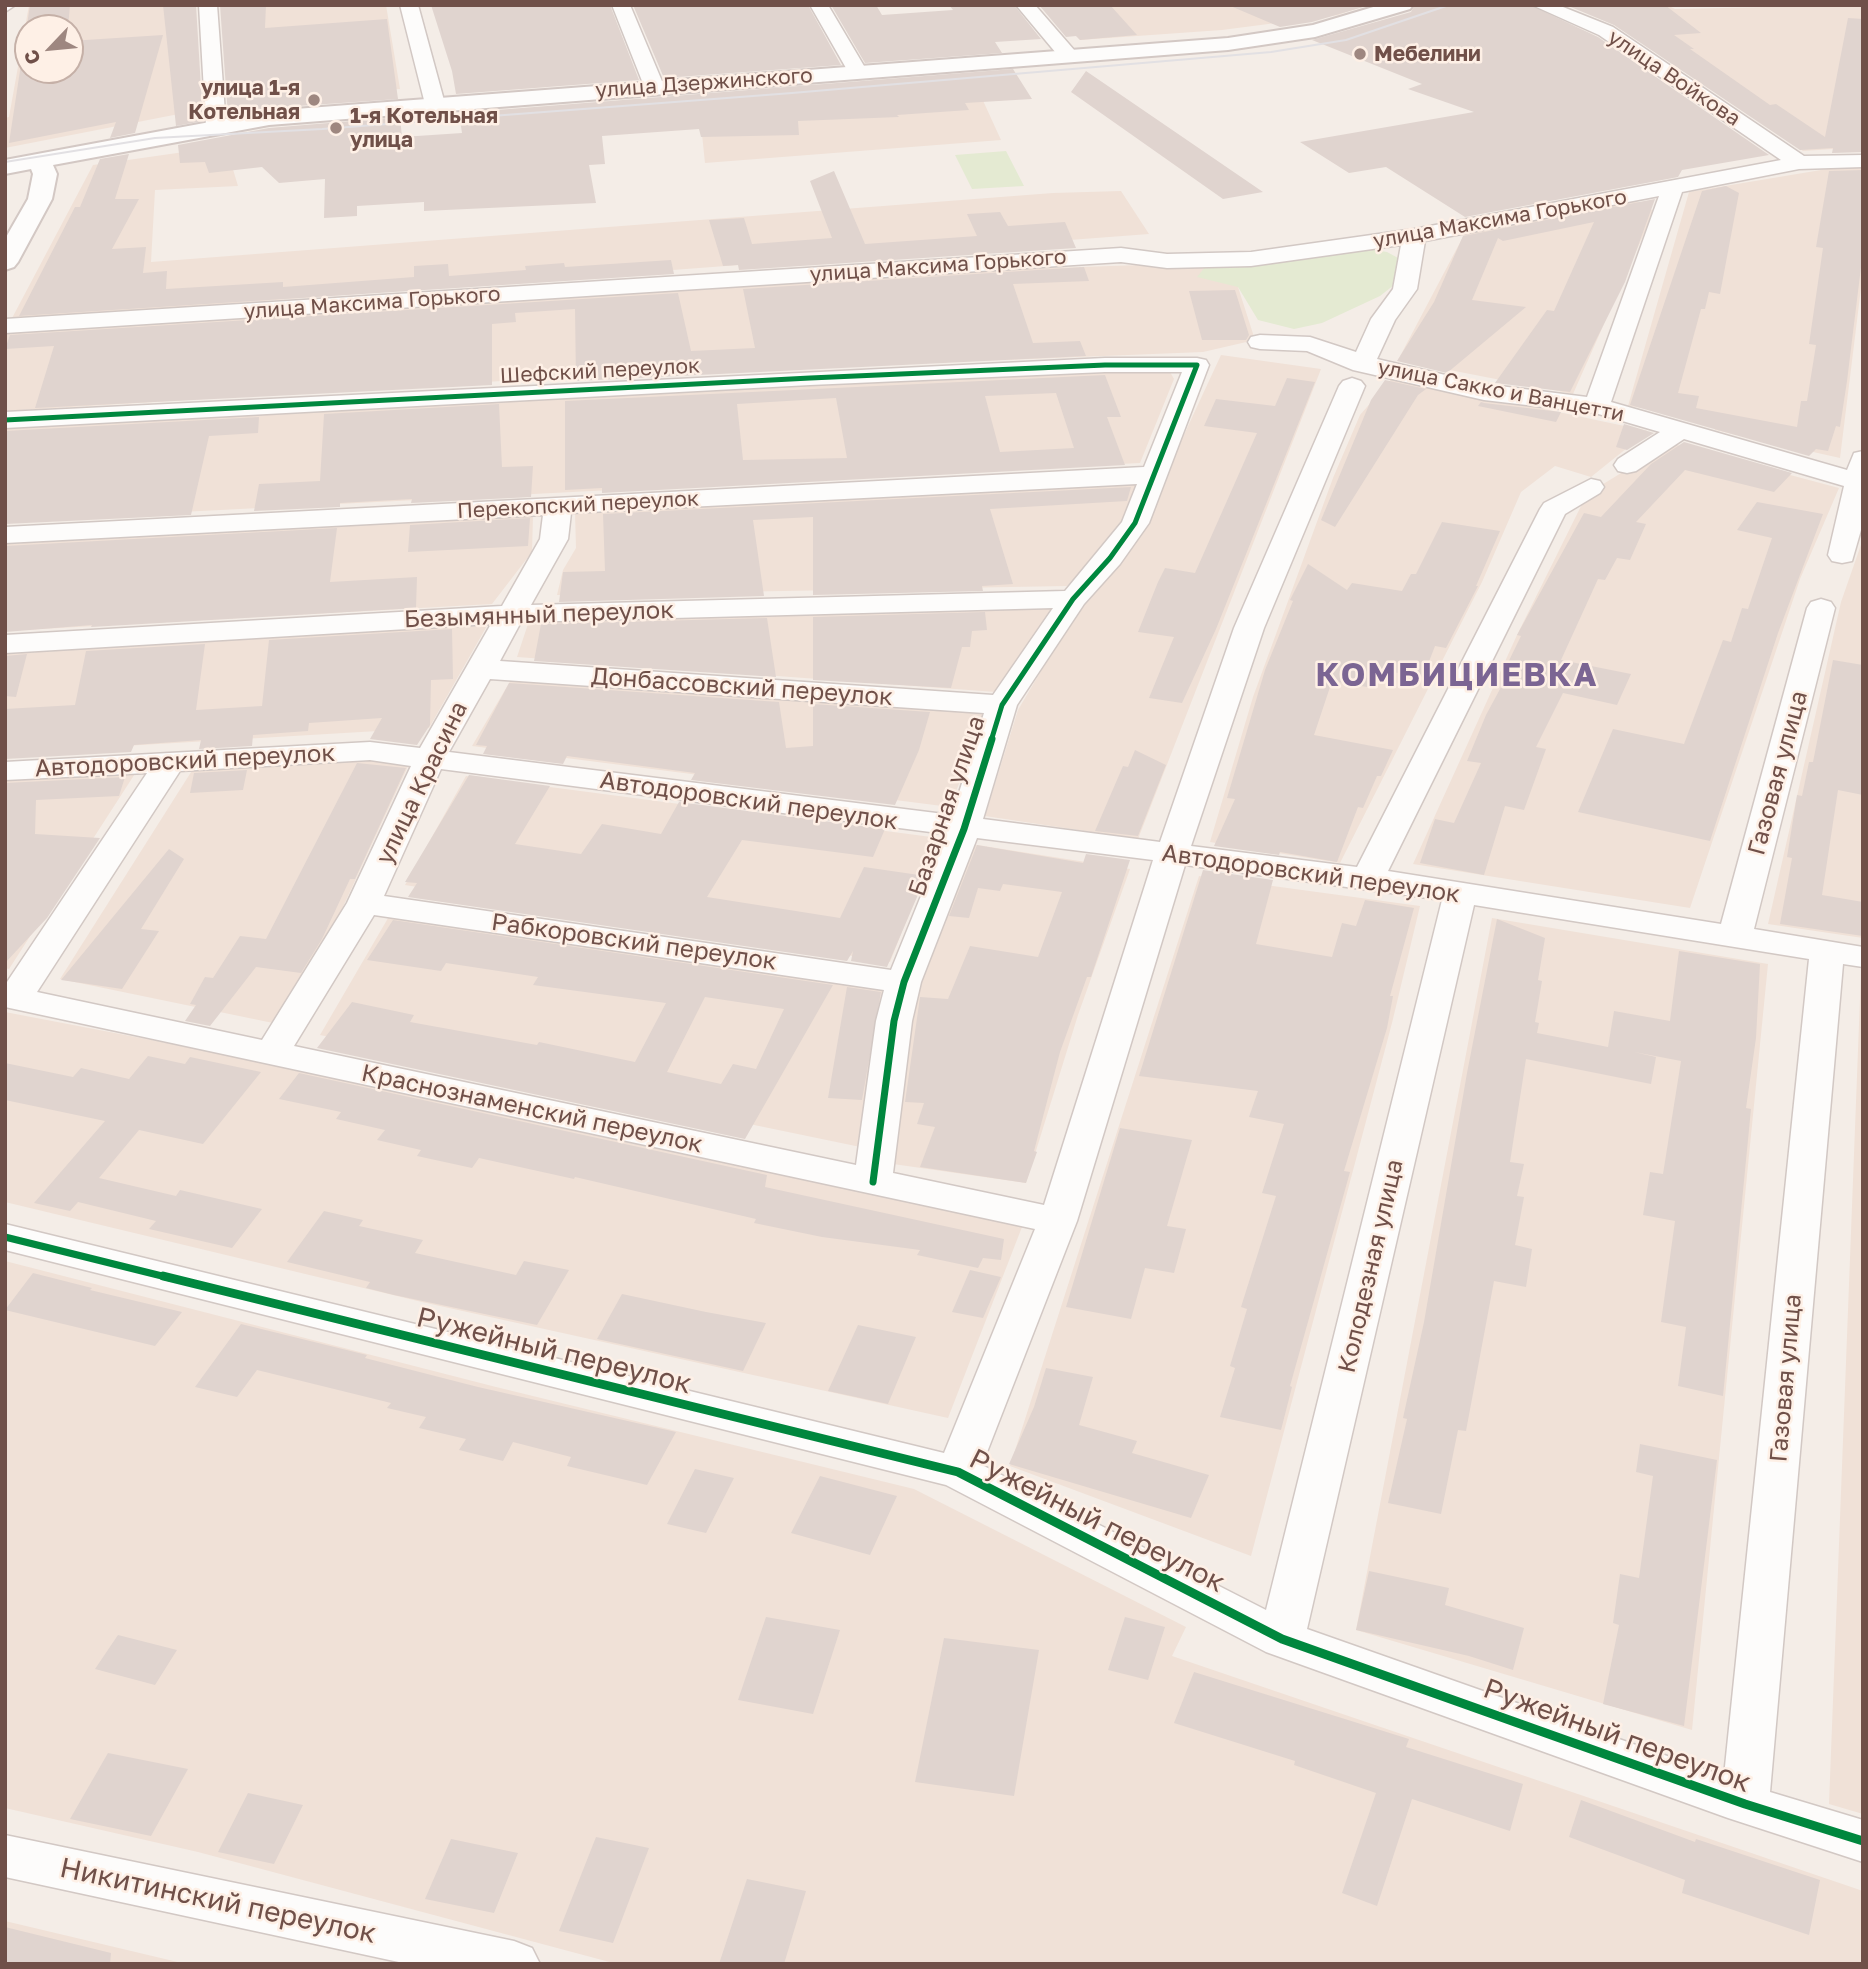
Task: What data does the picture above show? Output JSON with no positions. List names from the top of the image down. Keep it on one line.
{"streets":{"main road":["улица Дзержинского"],"street":["улица Войкова","улица Максима Горького","Шефский переулок","улица Сакко и Ванцетти","Перекопский переулок","Безымянный переулок","Донбассовский переулок","Автодоровский переулок","Газовая улица","улица Красина","Базарная улица","Рабкоровский переулок","Краснознаменский переулок","Колодезная улица","Ружейный переулок","Никитинский переулок"]},"crossings":[["улица Войкова","улица Максима Горького"],["Шефский переулок","Базарная улица"],["Перекопский переулок","улица Красина"],["Перекопский переулок","Базарная улица"],["Безымянный переулок","улица Красина"],["Безымянный переулок","Базарная улица"],["Донбассовский переулок","улица Красина"],["Донбассовский переулок","Базарная улица"],["Автодоровский переулок","Газовая улица"],["Автодоровский переулок","улица Красина"],["Автодоровский переулок","Базарная улица"],["Автодоровский переулок","Колодезная улица"],["Газовая улица","Ружейный переулок"],["улица Красина","Рабкоровский переулок"],["улица Красина","Краснознаменский переулок"],["Базарная улица","Рабкоровский переулок"],["Базарная улица","Краснознаменский переулок"],["Колодезная улица","Ружейный переулок"]],"districts":["КОМБИЦИЕВКА"],"places":["Мебелини","улица 1-я Котельная","1-я Котельная улица"],"north":"bottom left"}
